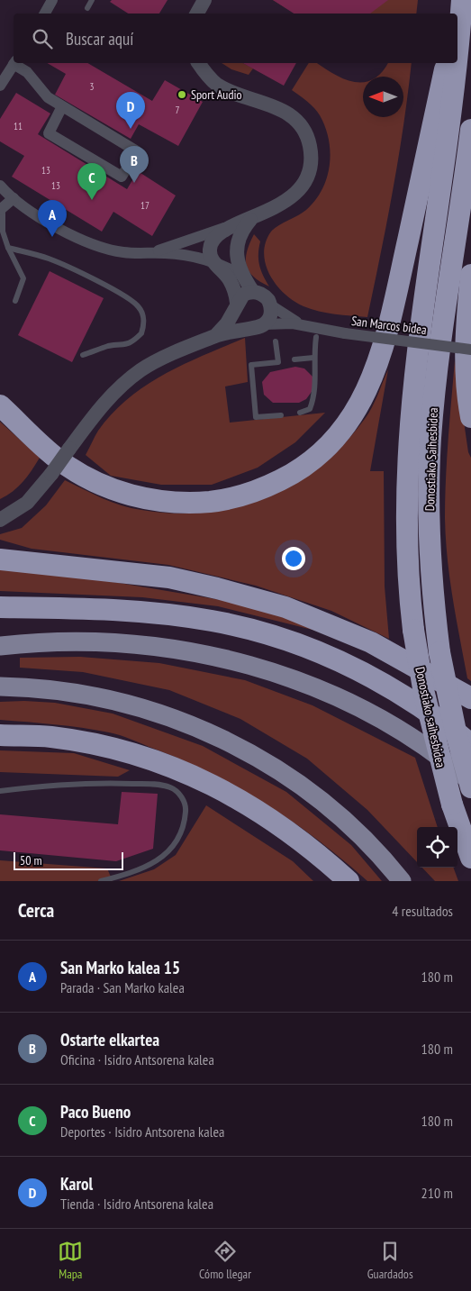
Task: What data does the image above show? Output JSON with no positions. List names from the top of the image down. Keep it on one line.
{"streets":{"highway":["Donostiako Saihesbidea","Donostiako saihesbidea"],"street":["San Marcos bidea"]},"crossings":[["Donostiako Saihesbidea","Donostiako saihesbidea"]],"places":["Sport Audio"],"house_numbers":["3","7","11","13","13","17"],"scale_bar":"50 m","north":"left","page":{"search":"Buscar aquí","pins":["D","B","C","A"],"scale":"50 m","heading":["Cerca","4 resultados"],"list":[{"mark":"A","name":"San Marko kalea 15","note":"Parada · San Marko kalea","value":"180 m"},{"mark":"B","name":"Ostarte elkartea","note":"Oficina · Isidro Antsorena kalea","value":"180 m"},{"mark":"C","name":"Paco Bueno","note":"Deportes · Isidro Antsorena kalea","value":"180 m"},{"mark":"D","name":"Karol","note":"Tienda · Isidro Antsorena kalea","value":"210 m"}],"nav":["Mapa","Cómo llegar","Guardados"]}}
